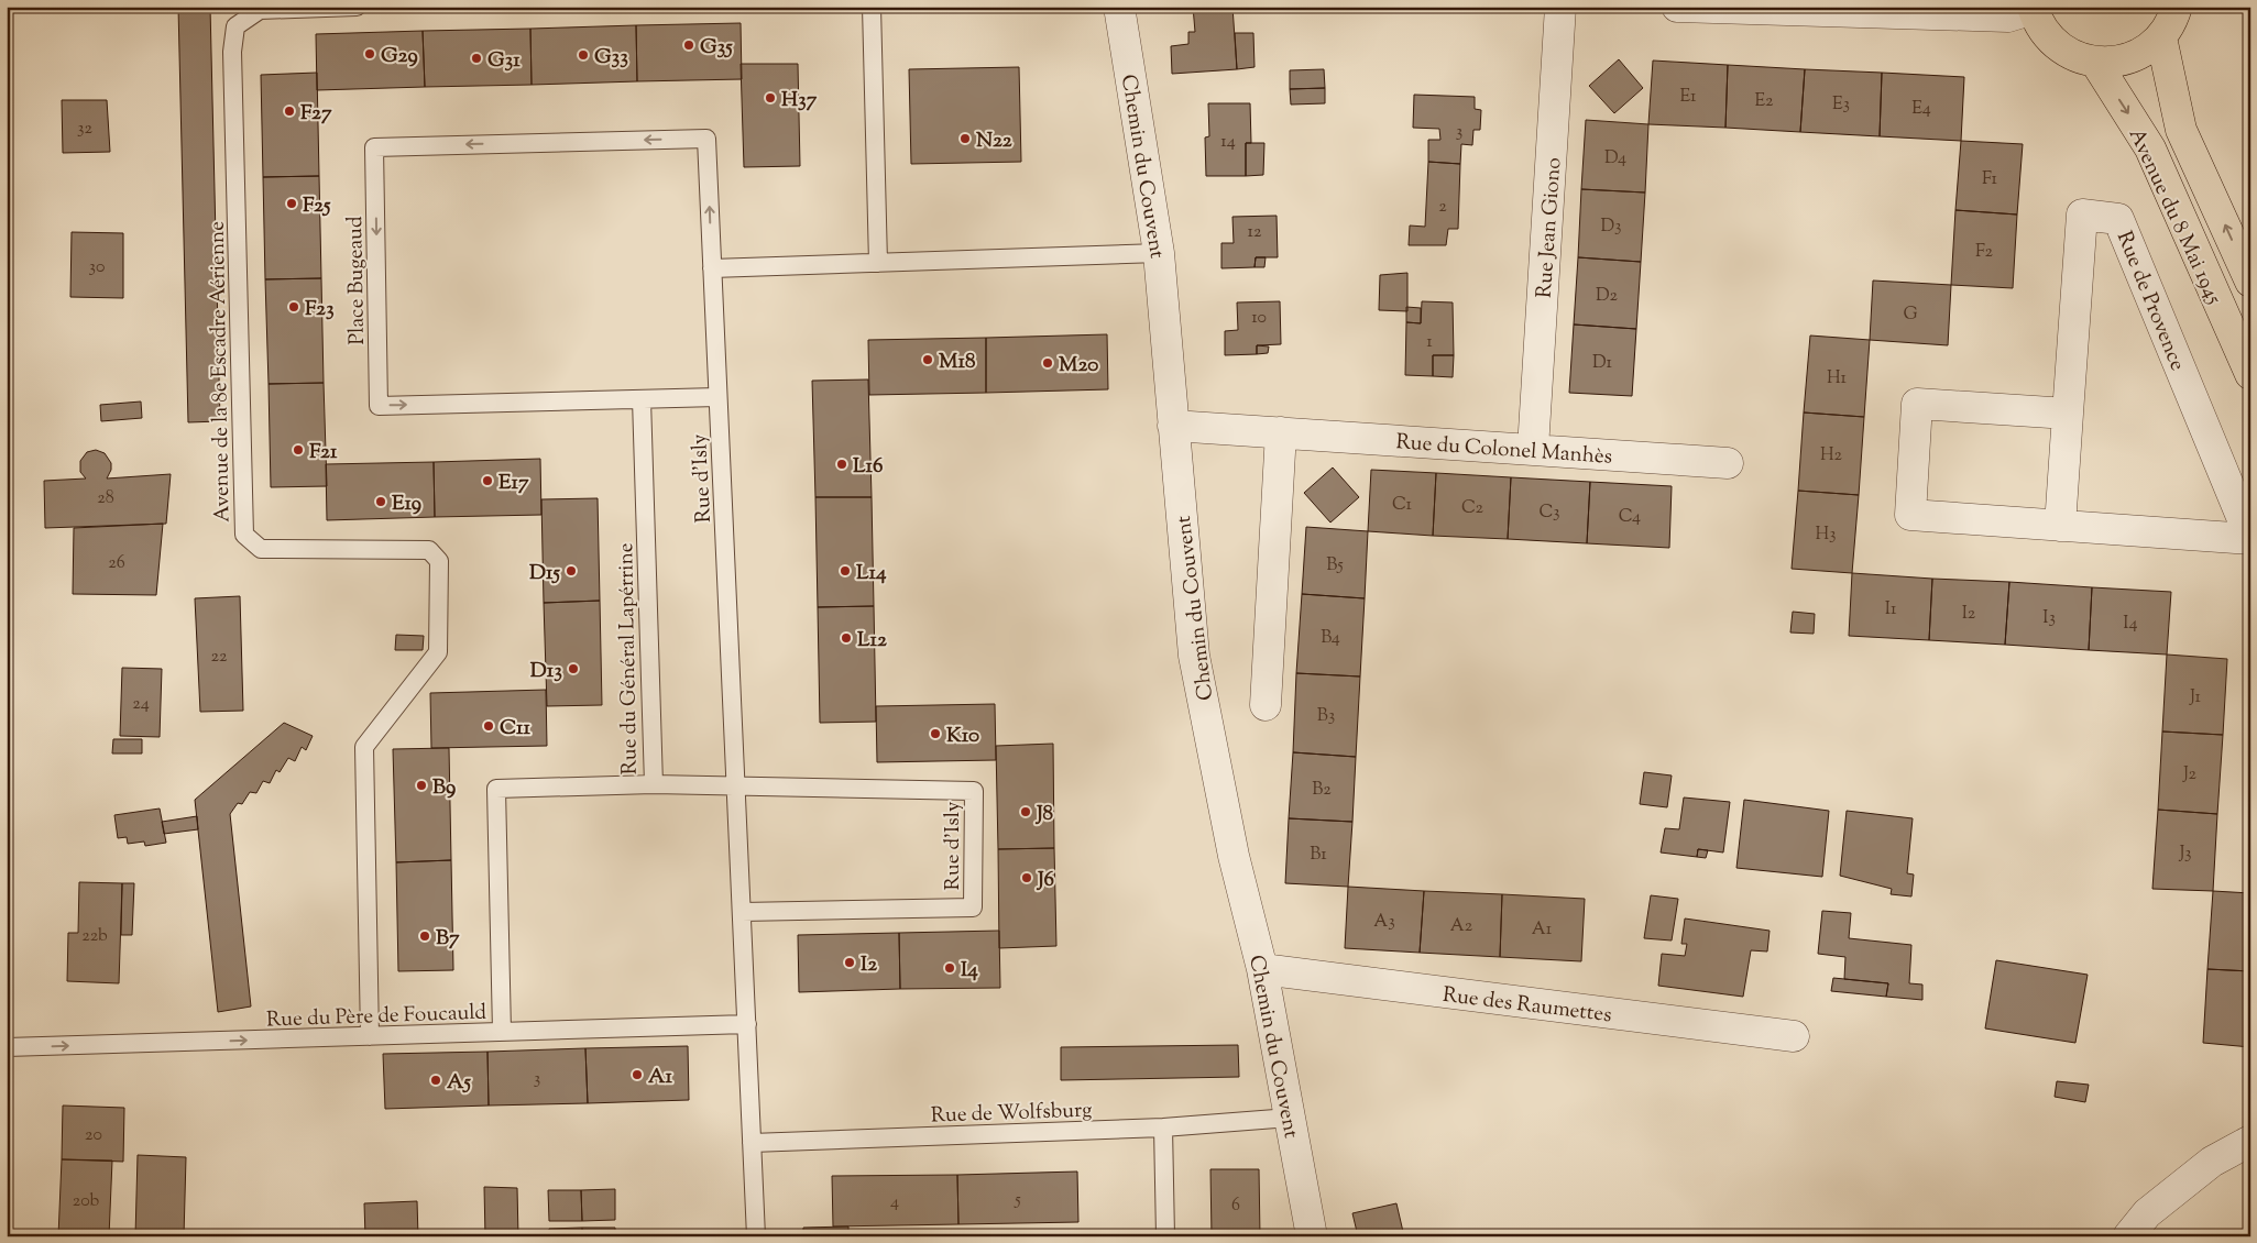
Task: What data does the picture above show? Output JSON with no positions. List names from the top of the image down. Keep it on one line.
{"streets":{"main road":["Avenue du 8 Mai 1945"],"street":["Chemin du Couvent","Rue Jean Giono","Rue de Provence","Rue du Colonel Manhès","Rue des Raumettes"],"lane":["Place Bugeaud","Avenue de la 8e Escadre Aérienne","Rue d'Isly","Rue du Général Lapérrine","Rue du Père de Foucauld","Rue de Wolfsburg"]},"crossings":[["Chemin du Couvent","Rue du Colonel Manhès"],["Chemin du Couvent","Rue des Raumettes"],["Chemin du Couvent","Rue de Wolfsburg"],["Rue Jean Giono","Rue du Colonel Manhès"],["Place Bugeaud","Rue d'Isly"],["Place Bugeaud","Rue du Général Lapérrine"],["Avenue de la 8e Escadre Aérienne","Rue du Père de Foucauld"],["Rue d'Isly","Rue du Père de Foucauld"],["Rue d'Isly","Rue de Wolfsburg"],["Rue du Général Lapérrine","Rue du Père de Foucauld"]],"one_way":["Rue du Père de Foucauld"],"places":["G35","G29","G33","G31","H37","F27","N22","F25","F23","M18","M20","F21","L16","E17","E19","D15","L14","L12","D13","C11","K10","B9","J8","J6","B7","I2","I4","A1","A5"],"house_numbers":["E1","E2","E3","E4","32","3","14","D4","F1","2","D3","12","F2","30","D2","G","10","1","D1","H1","H2","28","C1","C2","C3","C4","H3","26","B5","I1","I2","I3","I4","B4","22","J1","24","B3","J2","B2","J3","B1","A3","A2","A1","22b","3","20","5","20b","4","6"]}
